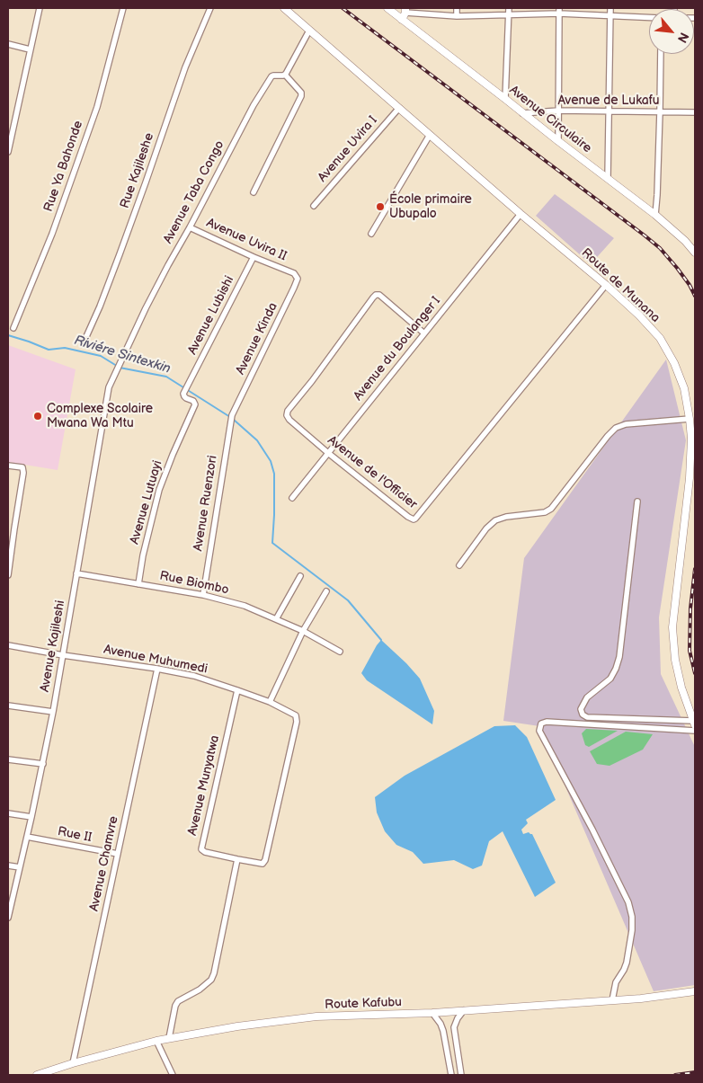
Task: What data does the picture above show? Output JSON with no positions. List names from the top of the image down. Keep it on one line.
{"streets":{"main road":["Avenue Circulaire","Route de Munana","Route Kafubu"],"street":["Avenue de Lukafu","Avenue Uvira I","Rue Ya Bahonde","Rue Kajileshe","Avenue Taba Congo","Avenue Uvira II","Avenue Lubishi","Avenue Kinda","Avenue du Boulanger I","Avenue de l'Officier","Avenue Lutuayi","Avenue Ruenzori","Rue Biombo","Avenue Kajileshi","Avenue Muhumedi","Avenue Munyatwa","Rue II","Avenue Chamvre"]},"crossings":[["Avenue de Lukafu","Avenue Circulaire"],["Avenue Uvira I","Route de Munana"],["Avenue Taba Congo","Avenue Uvira II"],["Avenue Taba Congo","Avenue Kajileshi"],["Avenue Uvira II","Avenue Lubishi"],["Avenue Uvira II","Avenue Kinda"],["Route de Munana","Avenue du Boulanger I"],["Route de Munana","Avenue de l'Officier"],["Avenue Lubishi","Avenue Lutuayi"],["Avenue Kinda","Avenue Ruenzori"],["Avenue du Boulanger I","Avenue de l'Officier"],["Avenue Lutuayi","Rue Biombo"],["Avenue Ruenzori","Rue Biombo"],["Rue Biombo","Avenue Kajileshi"],["Avenue Kajileshi","Avenue Muhumedi"],["Avenue Kajileshi","Rue II"],["Avenue Muhumedi","Avenue Munyatwa"],["Avenue Muhumedi","Avenue Chamvre"],["Rue II","Avenue Chamvre"],["Avenue Chamvre","Route Kafubu"]],"water":["Riviére Sintexkin"],"places":["École primaire Ubupalo","Complexe Scolaire Mwana Wa Mtu"],"north":"bottom right"}
